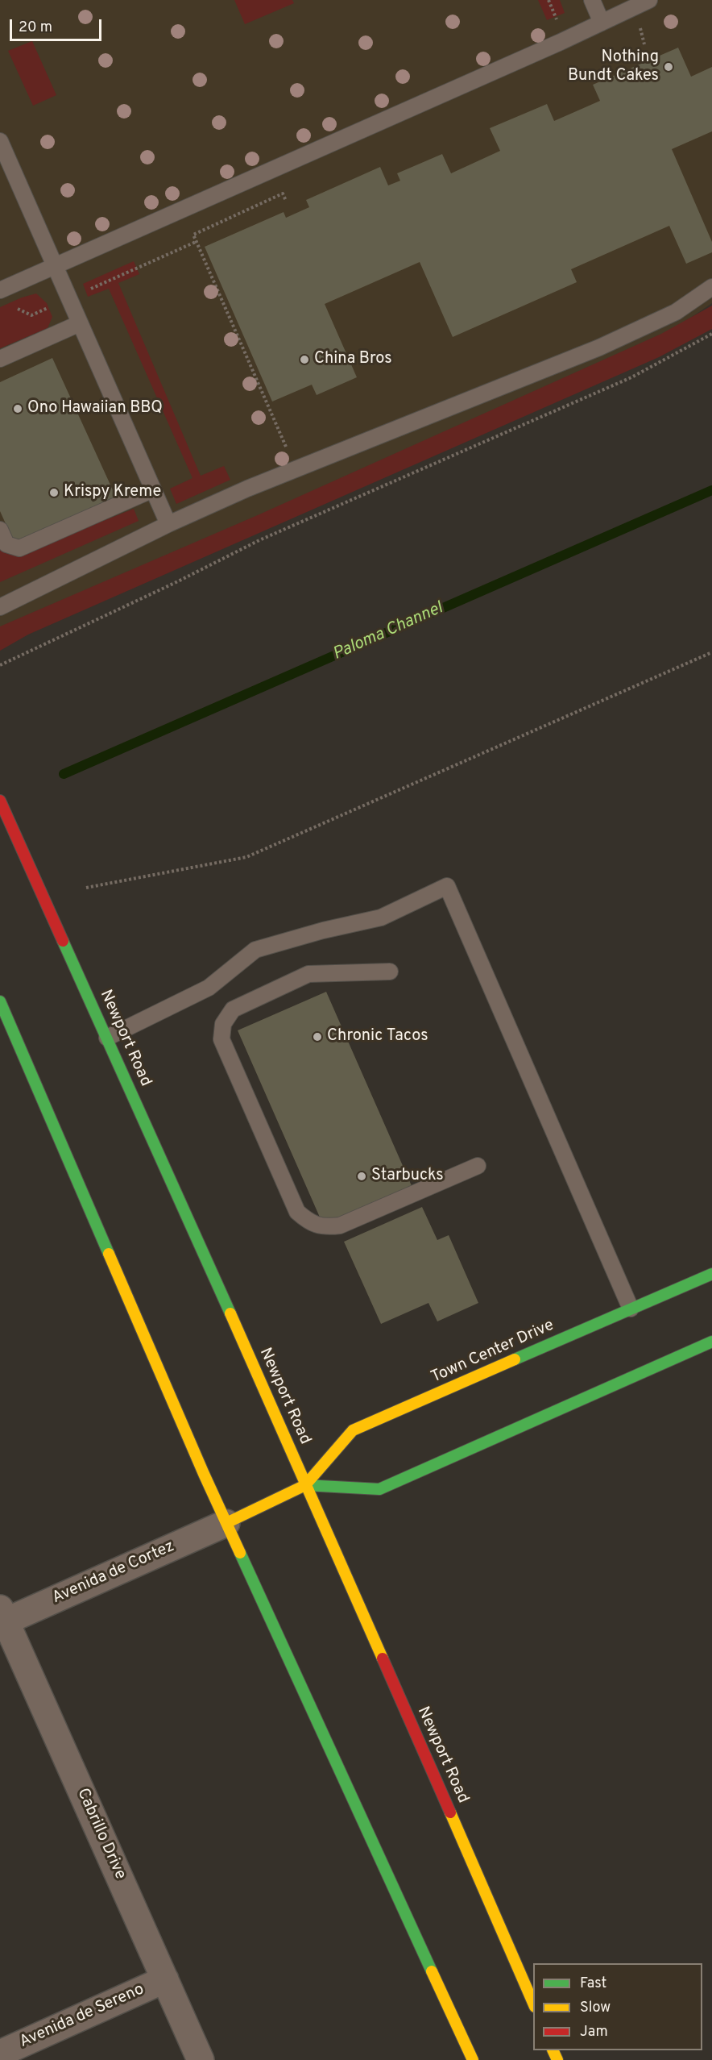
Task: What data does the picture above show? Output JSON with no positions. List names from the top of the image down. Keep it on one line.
{"streets":{"main road":["Newport Road","Town Center Drive"],"street":["Avenida de Cortez","Cabrillo Drive","Avenida de Sereno"]},"crossings":[["Newport Road","Town Center Drive"],["Town Center Drive","Avenida de Cortez"],["Avenida de Cortez","Cabrillo Drive"],["Cabrillo Drive","Avenida de Sereno"]],"water":["Paloma Channel"],"places":["Nothing Bundt Cakes","China Bros","Ono Hawaiian BBQ","Krispy Kreme","Chronic Tacos","Starbucks"],"legend":["Fast","Slow","Jam"],"scale_bar":"20 m"}
